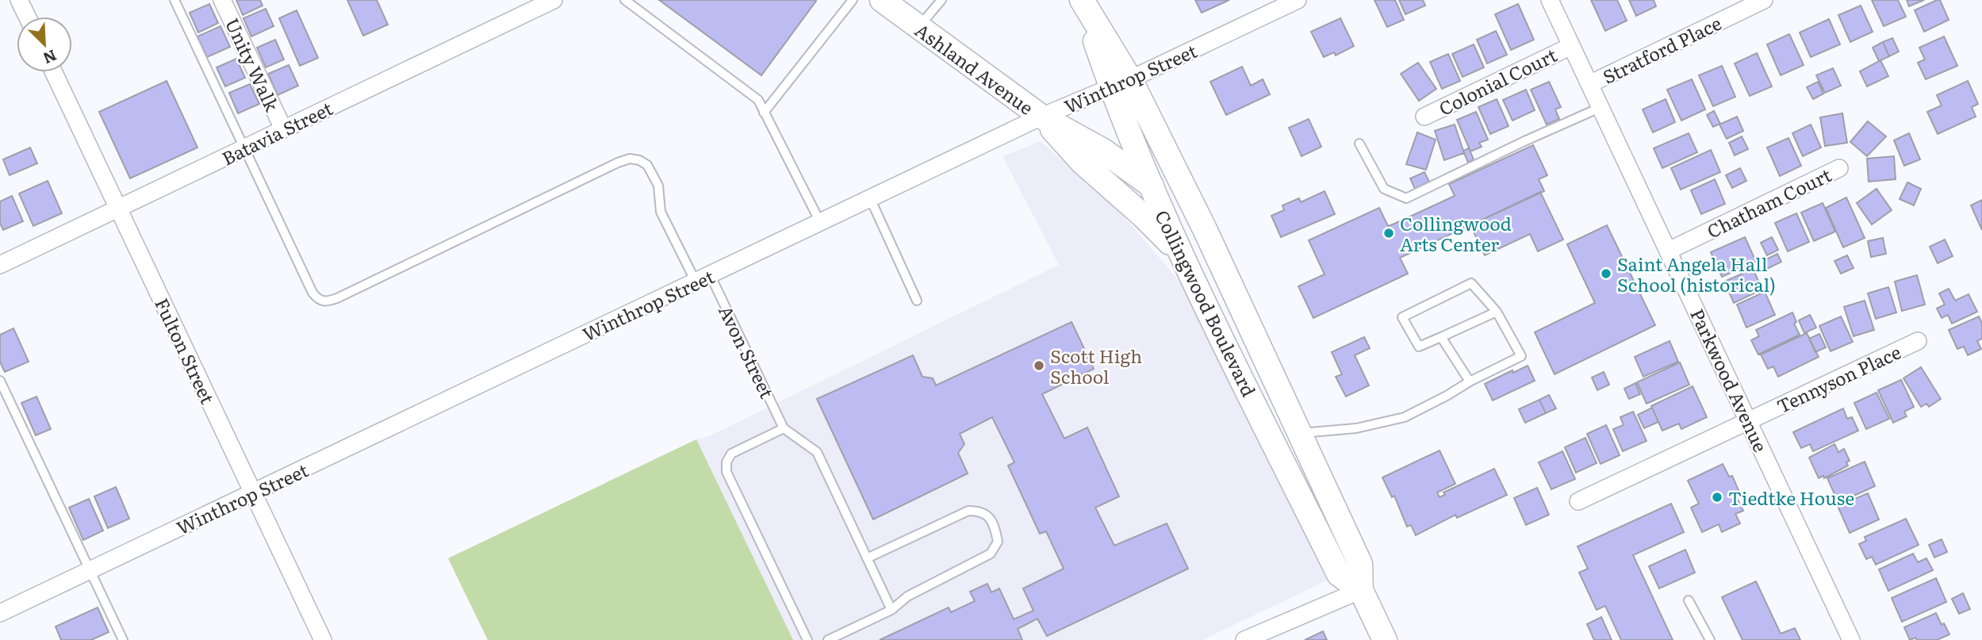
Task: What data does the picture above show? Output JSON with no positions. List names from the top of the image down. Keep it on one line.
{"streets":{"main road":["Ashland Avenue","Collingwood Boulevard"],"street":["Stratford Place","Unity Walk","Winthrop Street","Colonial Court","Batavia Street","Chatham Court","Fulton Street","Tennyson Place","Parkwood Avenue"],"lane":["Avon Street"]},"crossings":[["Stratford Place","Parkwood Avenue"],["Unity Walk","Batavia Street"],["Ashland Avenue","Winthrop Street"],["Ashland Avenue","Collingwood Boulevard"],["Winthrop Street","Collingwood Boulevard"],["Winthrop Street","Fulton Street"],["Winthrop Street","Avon Street"],["Colonial Court","Parkwood Avenue"],["Batavia Street","Fulton Street"],["Batavia Street","Avon Street"],["Chatham Court","Parkwood Avenue"],["Tennyson Place","Parkwood Avenue"]],"places":["Collingwood Arts Center","Saint Angela Hall School (historical)","Scott High School","Tiedtke House"],"north":"bottom right"}
